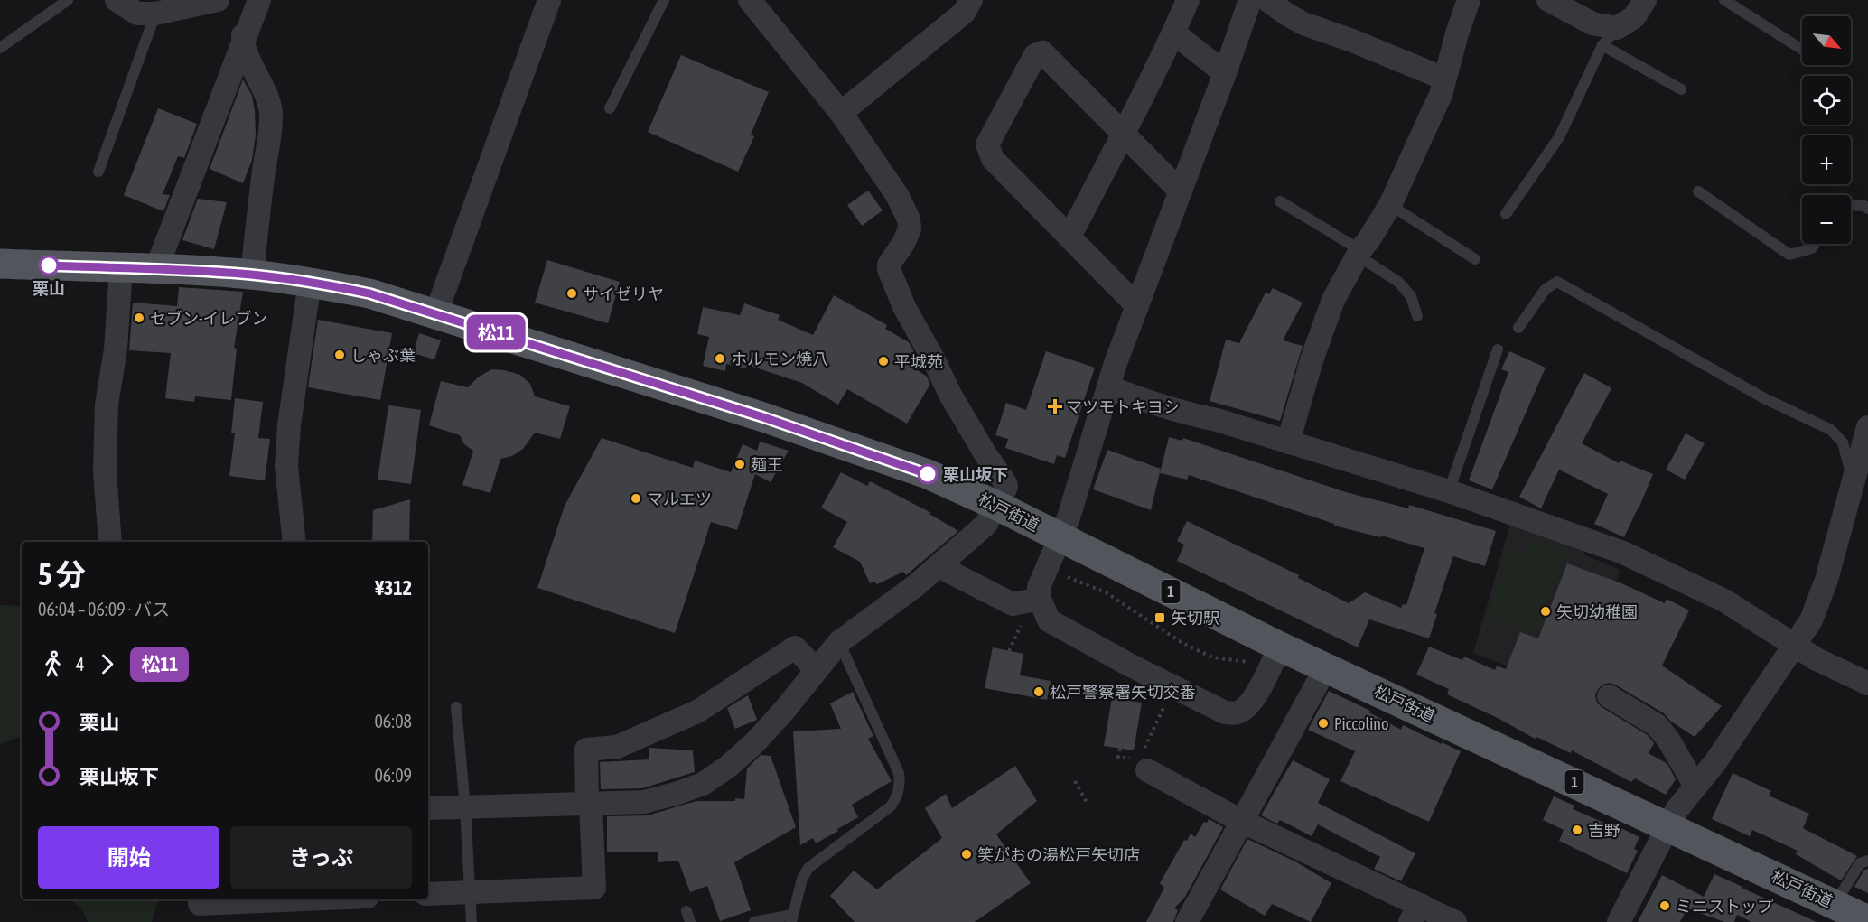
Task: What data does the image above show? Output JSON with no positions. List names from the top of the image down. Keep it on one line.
{"streets":{"main road":["松戸街道","1"]},"places":{"other":["栗山","サイゼリヤ","セブン-イレブン","しゃぶ葉","ホルモン焼八","平城苑","麺王","栗山坂下","マルエツ","矢切幼稚園","松戸警察署矢切交番","Piccolino","吉野","笑がおの湯松戸矢切店","ミニストップ"],"health":["マツモトキヨシ"],"transit":["矢切駅"]},"lines":["bus line 松11"],"north":"bottom right","page":{"on_map":"松11","map_buttons":["+","−"],"heading":["5 分","06:04 – 06:09 · バス","¥312"],"legs":["4","松11"],"list":[{"name":"栗山","value":"06:08"},{"name":"栗山坂下","value":"06:09"}],"buttons":["開始","きっぷ"]}}
